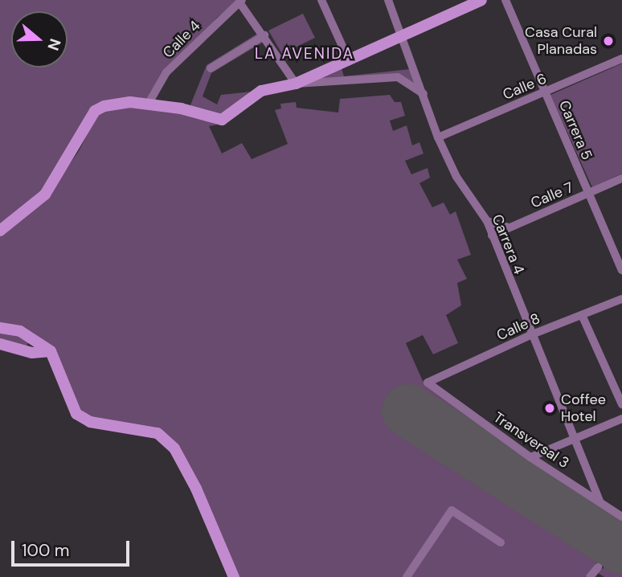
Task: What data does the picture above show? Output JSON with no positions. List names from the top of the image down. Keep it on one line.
{"streets":{"street":["Calle 4","Calle 6","Carrera 5","Calle 7","Carrera 4","Calle 8","Transversal 3"]},"crossings":[["Calle 6","Carrera 5"],["Calle 6","Carrera 4"],["Carrera 5","Calle 7"],["Calle 7","Carrera 4"],["Carrera 4","Calle 8"],["Carrera 4","Transversal 3"],["Calle 8","Transversal 3"]],"districts":["LA AVENIDA"],"places":["Casa Cural Planadas","Coffee Hotel"],"scale_bar":"100 m","north":"right"}
